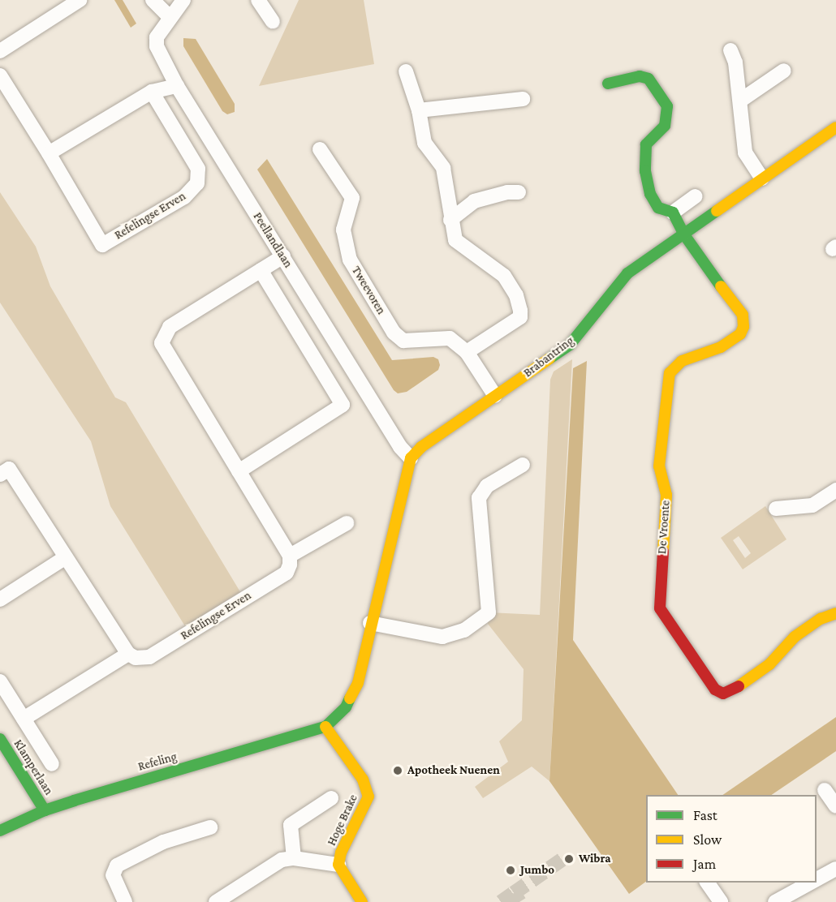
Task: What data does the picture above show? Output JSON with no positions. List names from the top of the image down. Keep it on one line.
{"streets":{"street":["Refelingse Erven","Peellandlaan","Tweevoren","Brabantring","De Vroente","Refeling","Klamperlaan","Hoge Brake"]},"crossings":[["Peellandlaan","Brabantring"],["Tweevoren","Brabantring"],["Brabantring","De Vroente"],["Refeling","Klamperlaan"],["Refeling","Hoge Brake"]],"places":["Apotheek Nuenen","Wibra","Jumbo"],"legend":["Fast","Slow","Jam"]}
